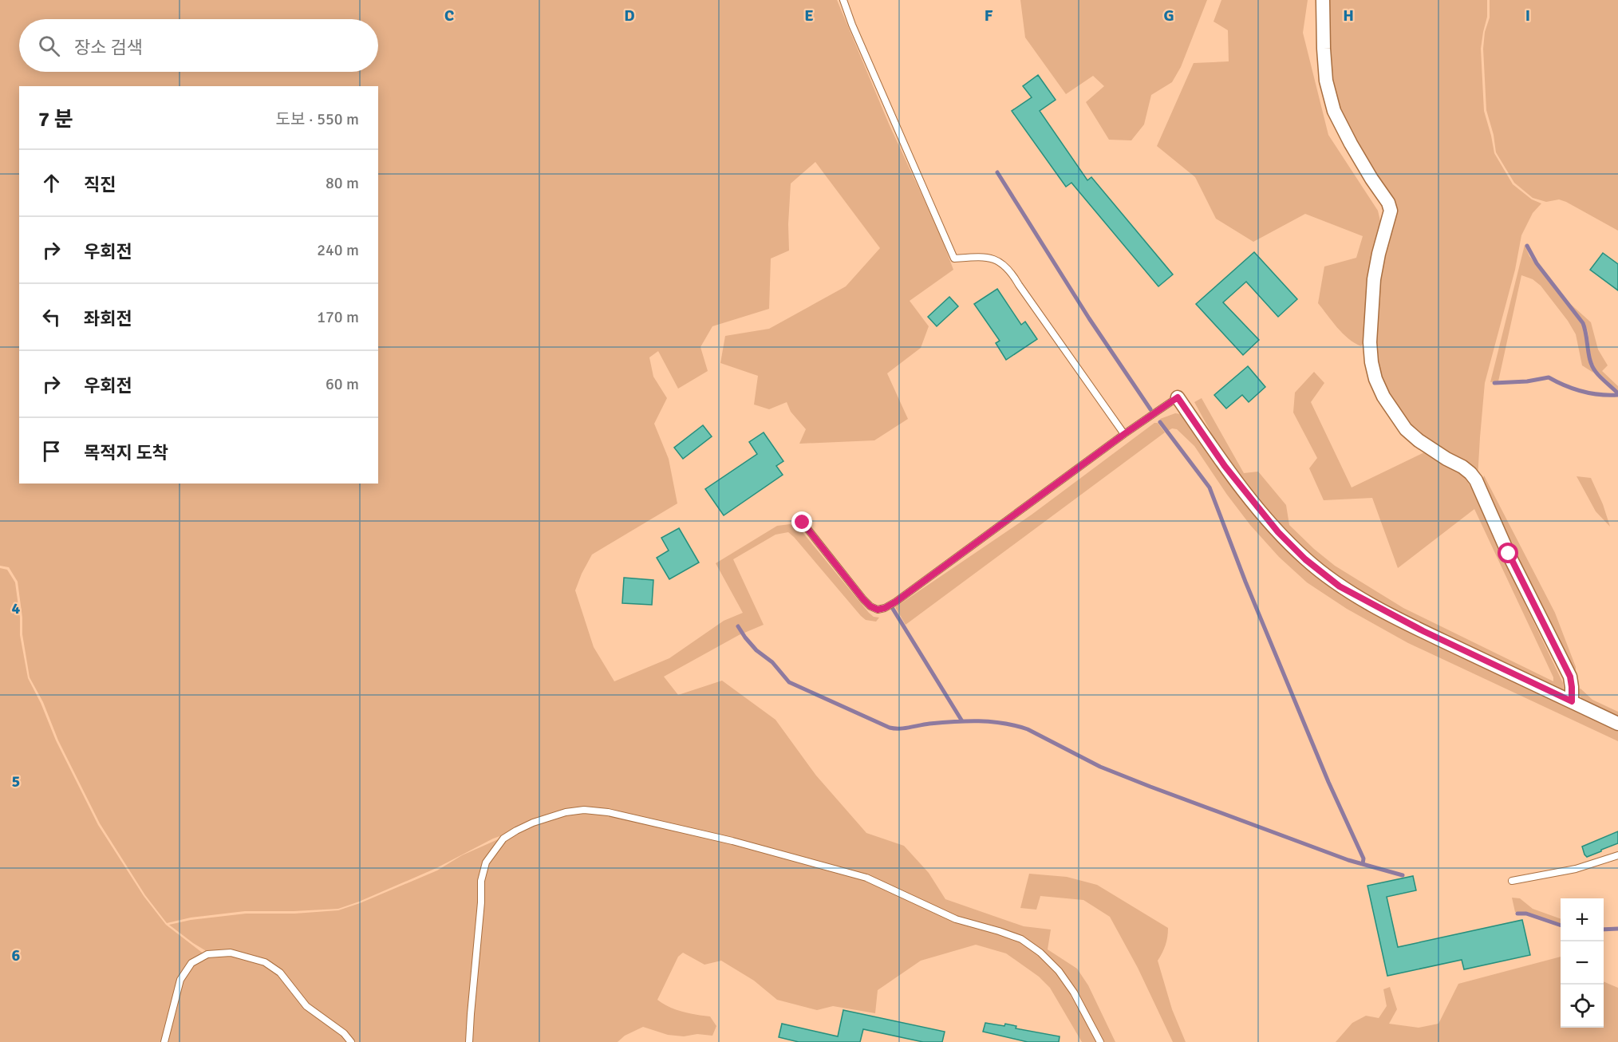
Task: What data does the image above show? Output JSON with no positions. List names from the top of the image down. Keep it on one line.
{"page":{"search":"장소 검색","heading":["7 분","도보 · 550 m"],"list":[["직진","80 m"],["우회전","240 m"],["좌회전","170 m"],["우회전","60 m"],"목적지 도착"],"map_buttons":["+","−"]},"grid":{"columns":["C","D","E","F","G","H","I"],"rows":["4","5","6"]}}
